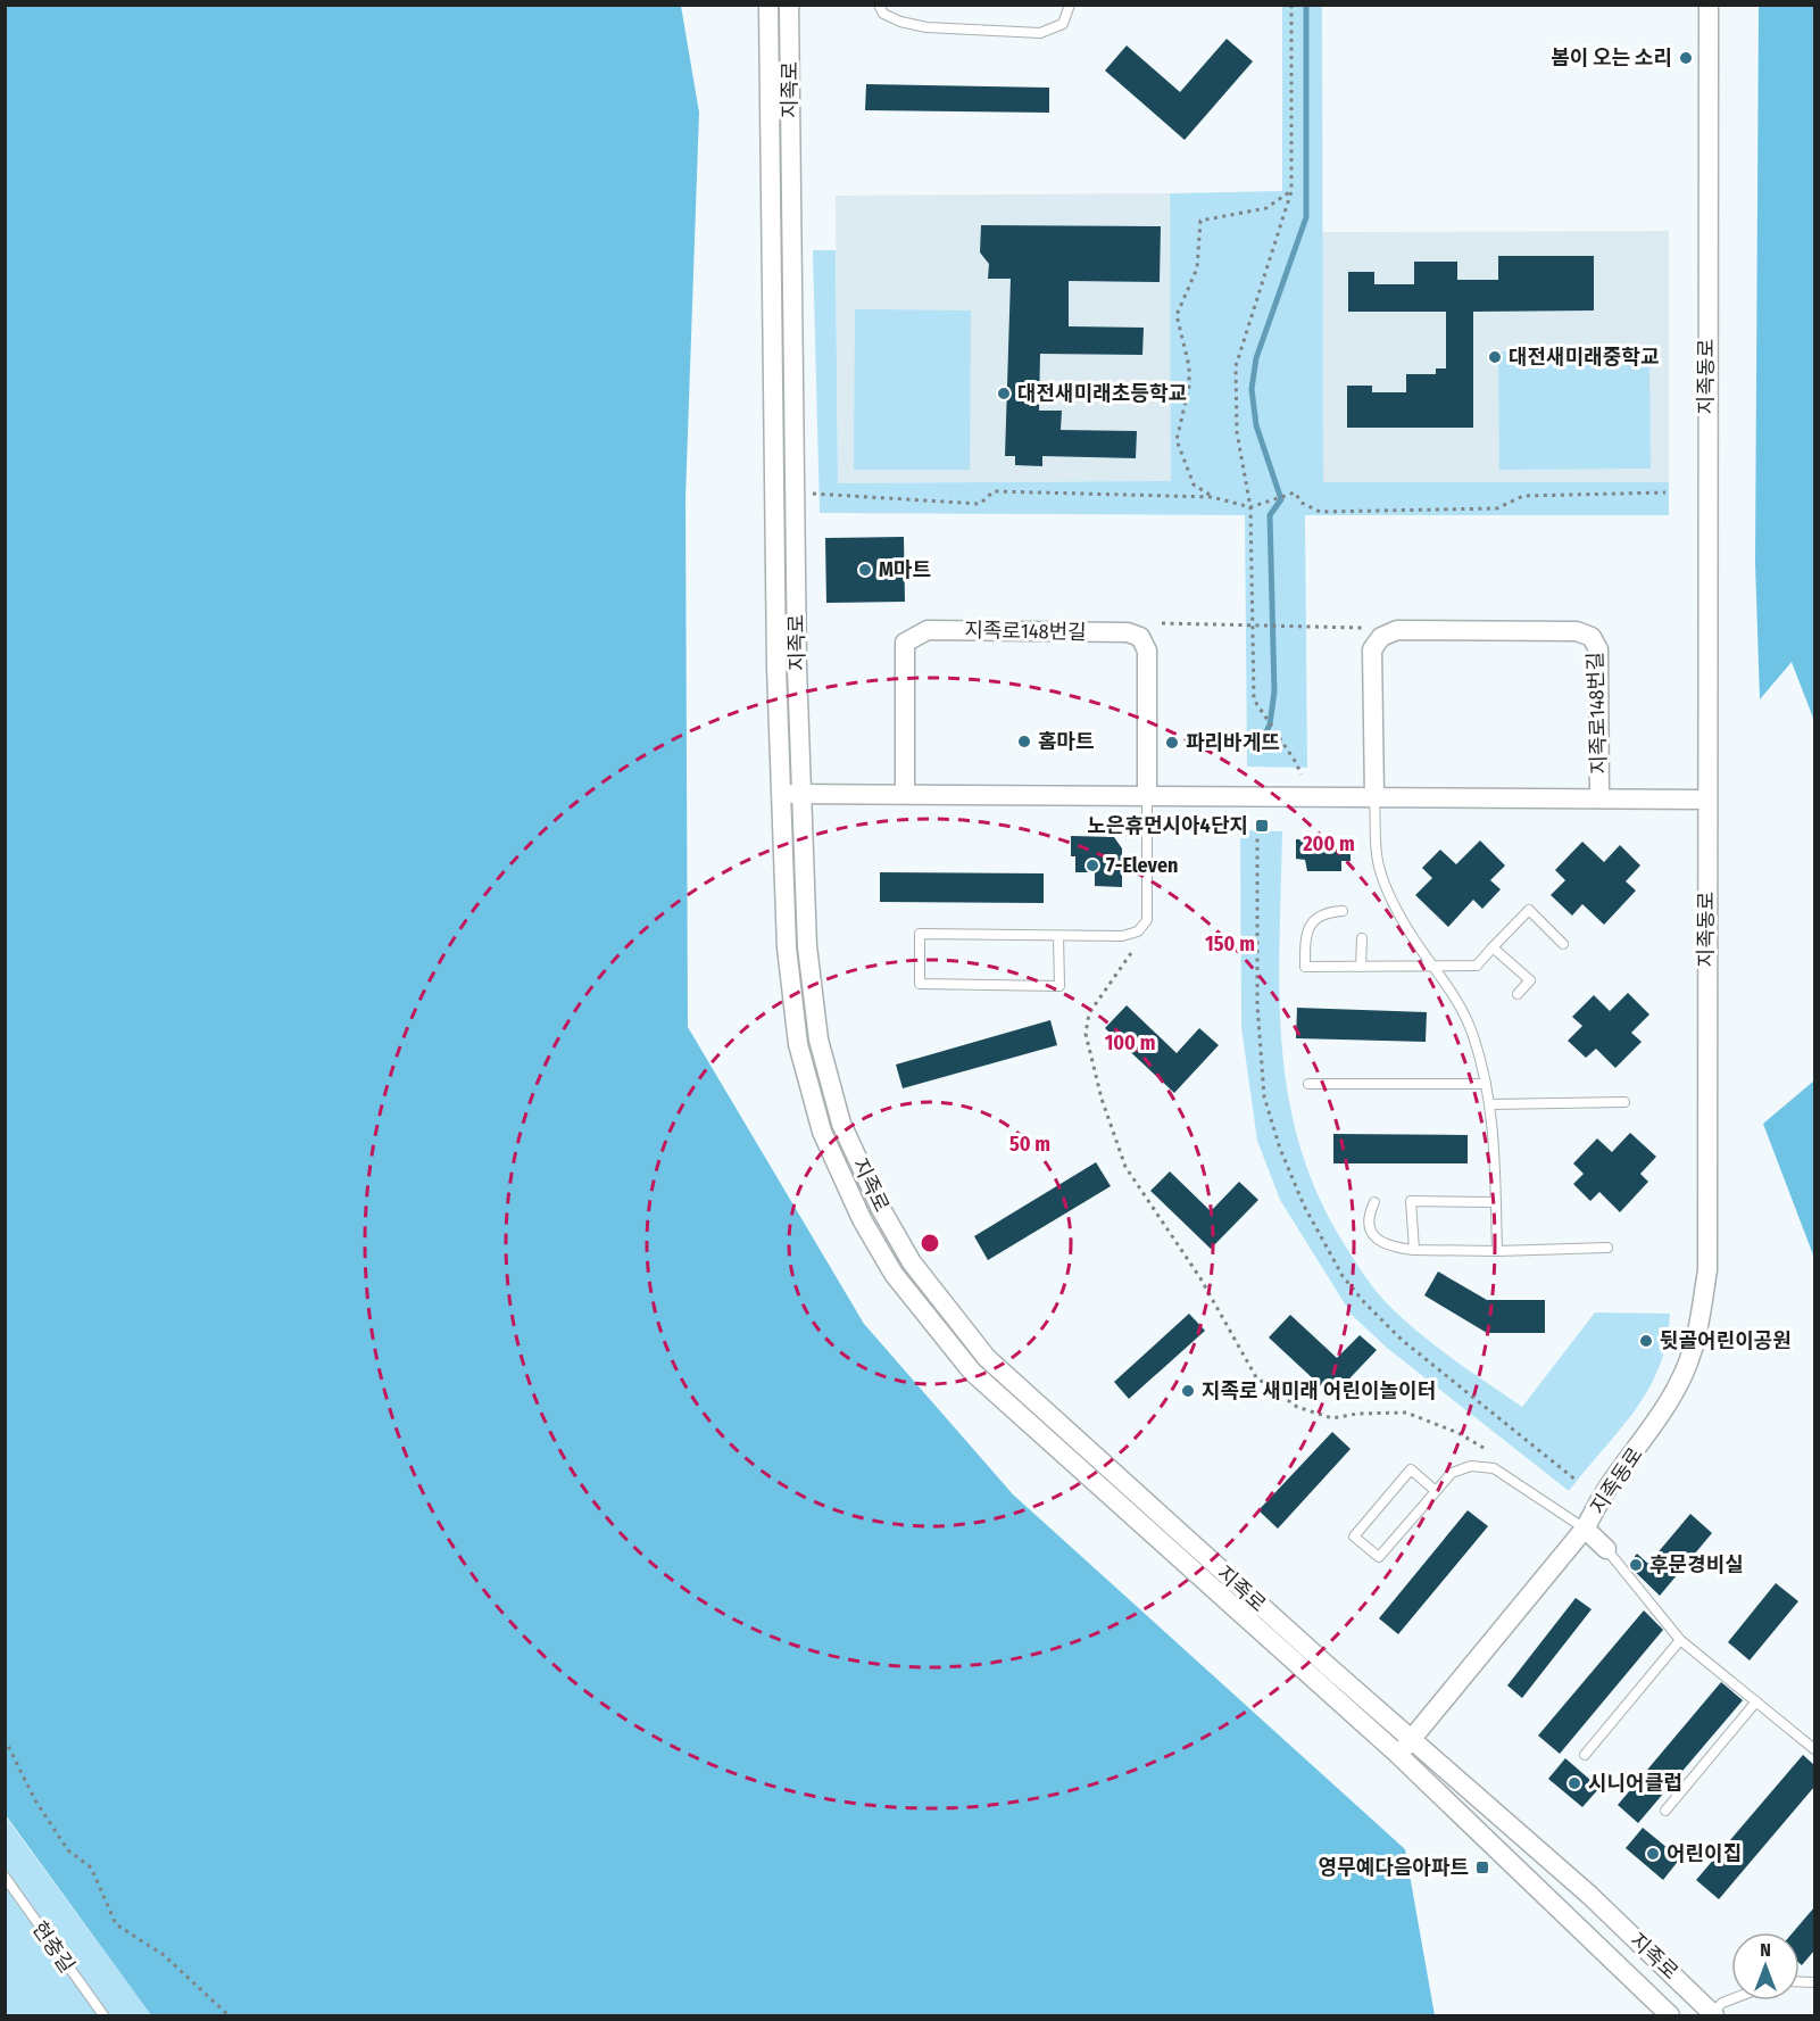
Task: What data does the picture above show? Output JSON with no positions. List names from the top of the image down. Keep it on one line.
{"streets":{"street":["지족로","지족동로","지족로148번길"],"lane":["현충길"]},"crossings":[["지족로","지족동로"],["지족로","지족로148번길"],["지족동로","지족로148번길"]],"places":{"other":["봄이 오는 소리","대전새미래중학교","대전새미래초등학교","M마트","홈마트","파리바게뜨","7-Eleven","뒷골어린이공원","지족로 새미래 어린이놀이터","후문경비실","시니어클럽","어린이집"],"transit":["노은휴먼시아4단지","영무예다음아파트"]},"north":"top","rings":["200 m","150 m","100 m","50 m"]}
